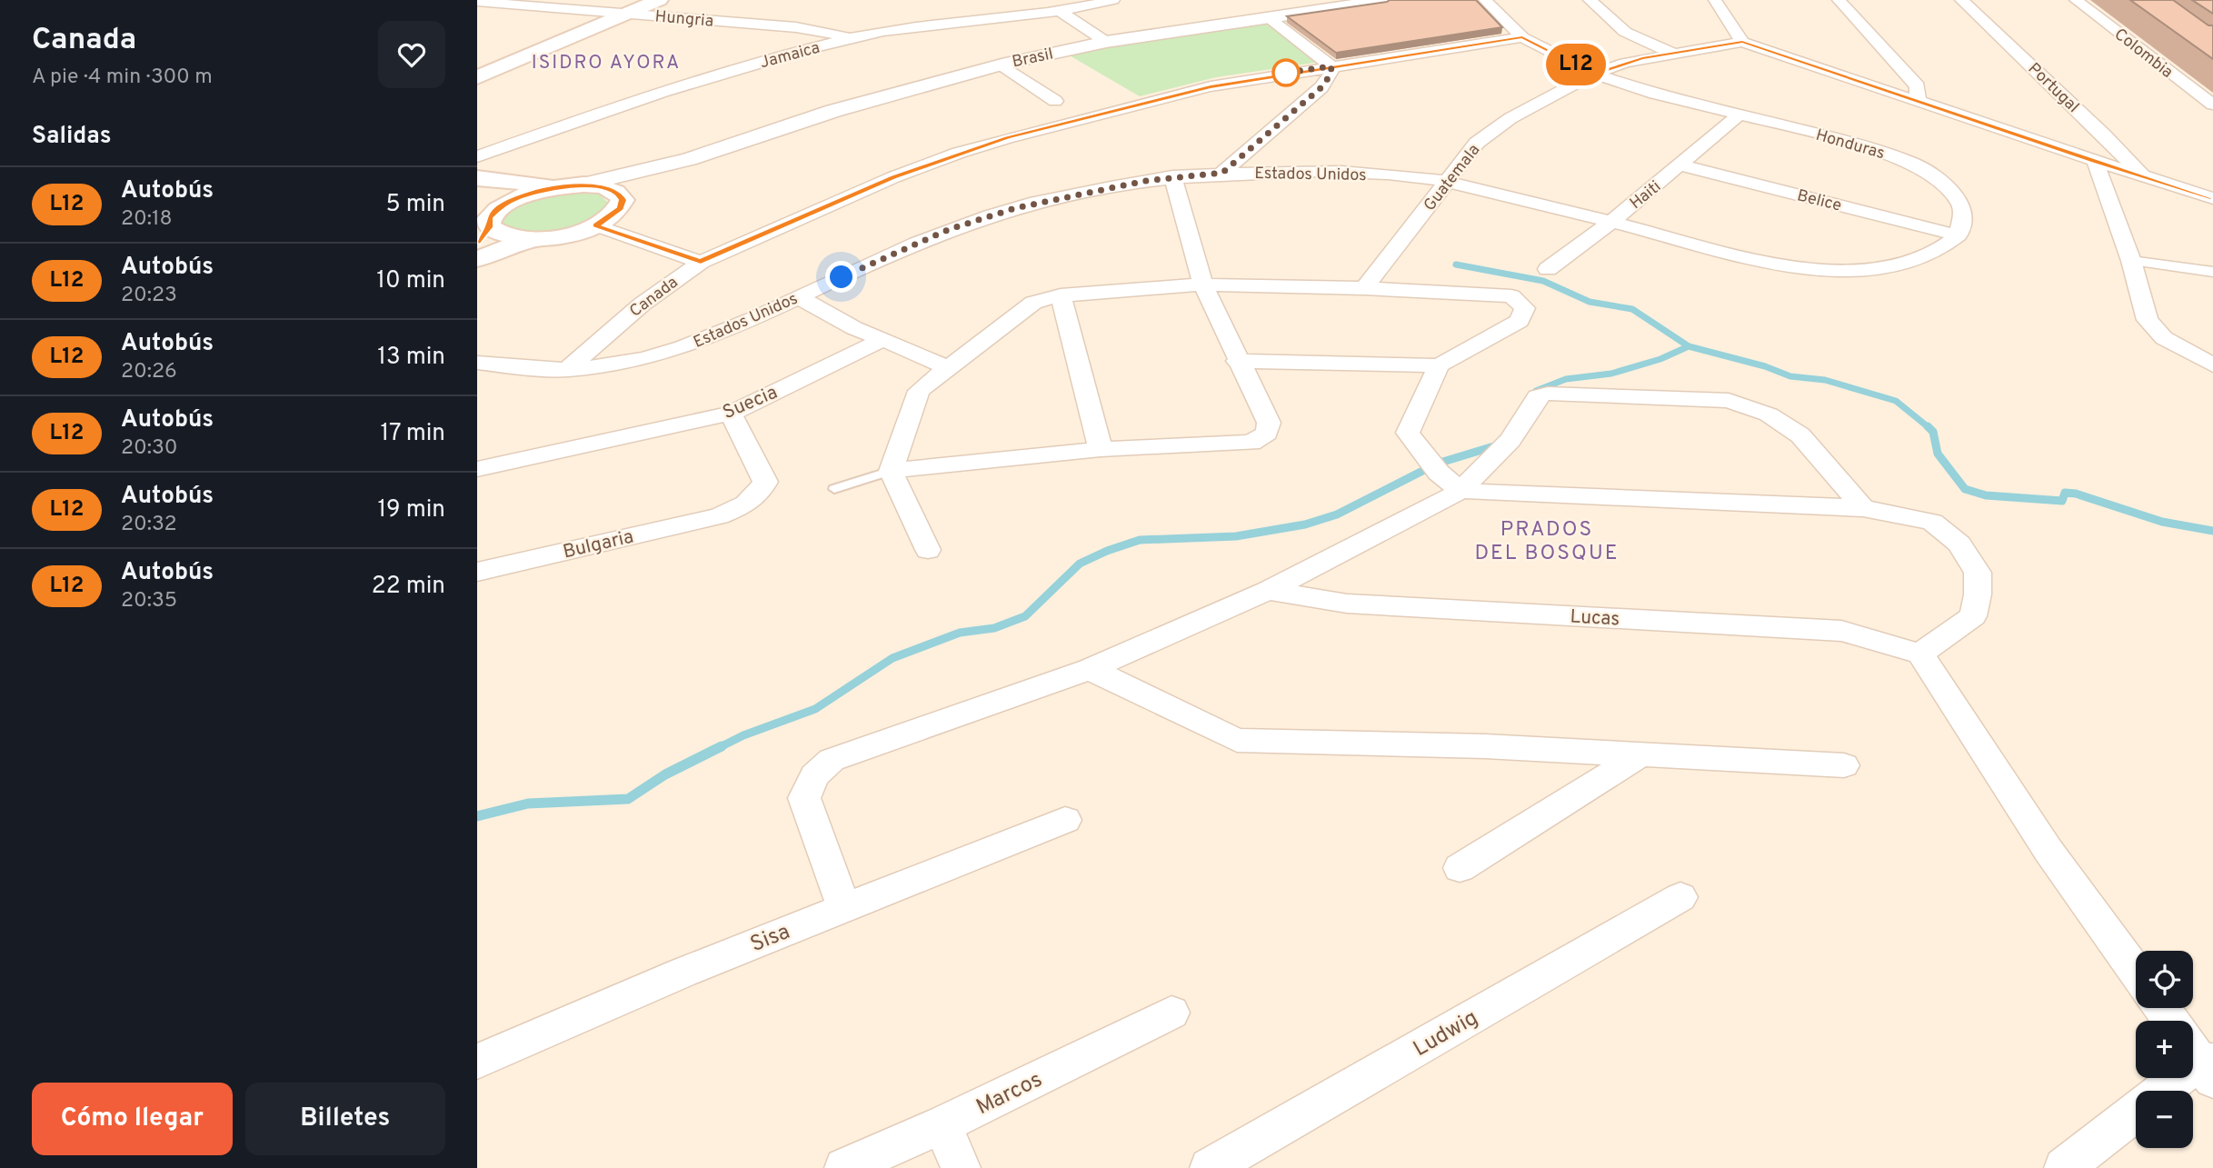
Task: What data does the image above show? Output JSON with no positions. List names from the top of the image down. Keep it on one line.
{"streets":{"street":["Hungria","Colombia","Jamaica","Brasil","Portugal","Honduras","Estados Unidos","Guatemala","Haiti","Belice","Canada","Suecia","Bulgaria","Lucas","Sisa","Ludwig","Marcos"]},"crossings":[["Hungria","Jamaica"],["Honduras","Estados Unidos"],["Honduras","Guatemala"],["Honduras","Haiti"],["Honduras","Belice"],["Honduras","Canada"],["Estados Unidos","Guatemala"],["Estados Unidos","Haiti"],["Estados Unidos","Belice"],["Estados Unidos","Canada"],["Haiti","Belice"],["Suecia","Bulgaria"]],"districts":["ISIDRO AYORA","PRADOS DEL BOSQUE"],"lines":["bus line L12"],"page":{"heading":[["Canada","A pie · 4 min · 300 m"],"Salidas"],"on_map":"L12","list":[{"mark":"L12","name":"Autobús","note":"20:18","value":"5 min"},{"mark":"L12","name":"Autobús","note":"20:23","value":"10 min"},{"mark":"L12","name":"Autobús","note":"20:26","value":"13 min"},{"mark":"L12","name":"Autobús","note":"20:30","value":"17 min"},{"mark":"L12","name":"Autobús","note":"20:32","value":"19 min"},{"mark":"L12","name":"Autobús","note":"20:35","value":"22 min"}],"map_buttons":["+","−"],"buttons":["Cómo llegar","Billetes"]}}
